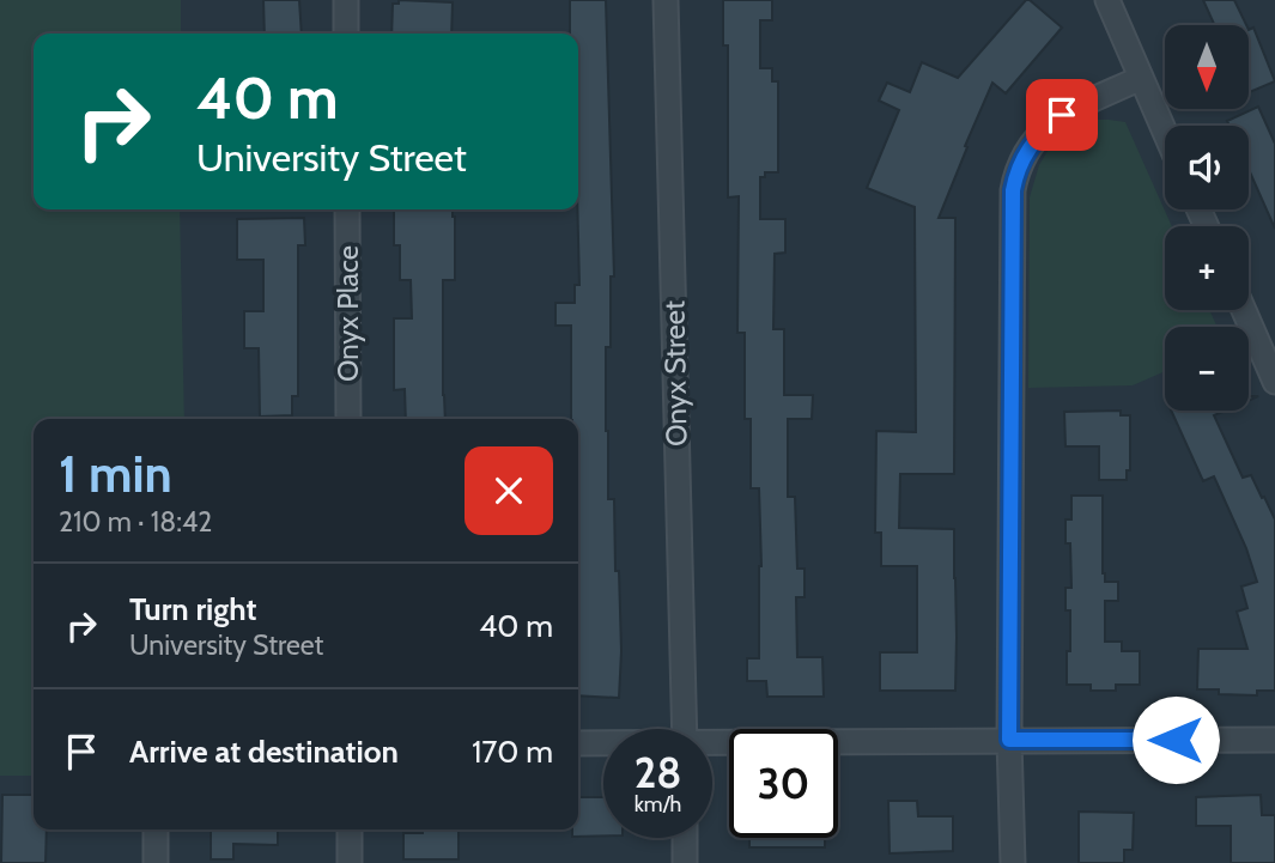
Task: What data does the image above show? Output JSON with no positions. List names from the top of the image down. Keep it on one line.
{"streets":{"street":["Onyx Place","Onyx Street"]},"north":"bottom","page":{"map_buttons":["+","−"],"turn":["40 m","University Street"],"heading":["1 min","210 m · 18:42"],"list":[{"name":"Turn right","note":"University Street","value":"40 m"},{"name":"Arrive at destination","value":"170 m"}],"speed":"28 km/h","limit":"30"}}
